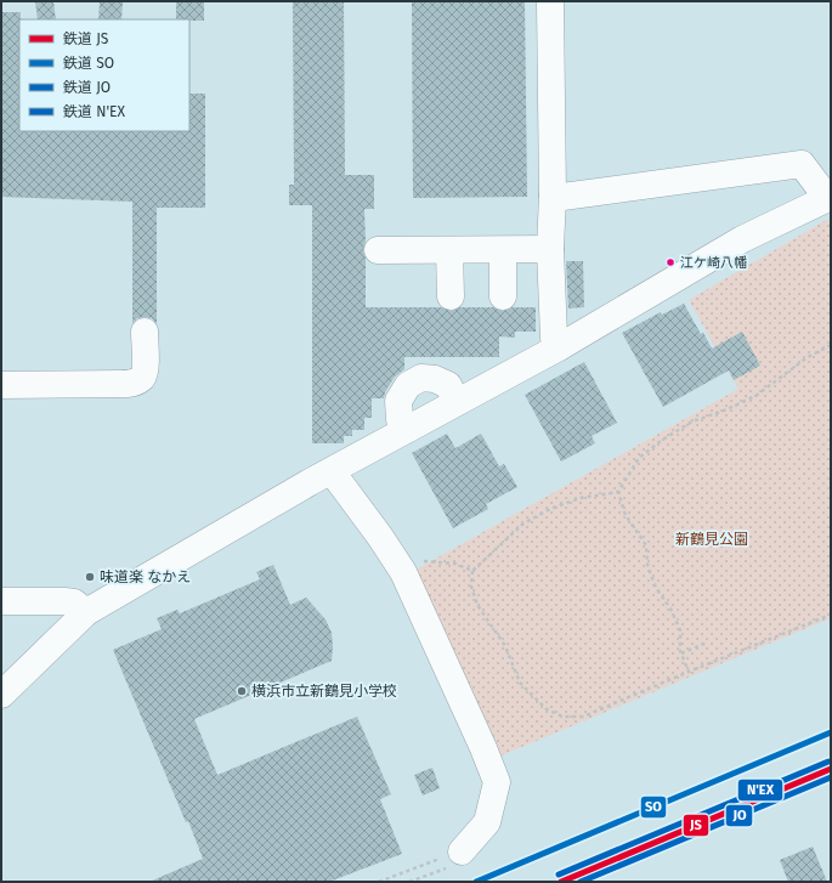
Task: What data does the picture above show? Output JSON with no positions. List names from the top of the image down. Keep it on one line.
{"parks":["新鶴見公園"],"places":["江ケ崎八幡","味道楽 なかえ","横浜市立新鶴見小学校"],"lines":["rail line SO","rail line N'EX","rail line JS","rail line JO"],"legend":["鉄道 JS","鉄道 SO","鉄道 JO","鉄道 N'EX"]}
